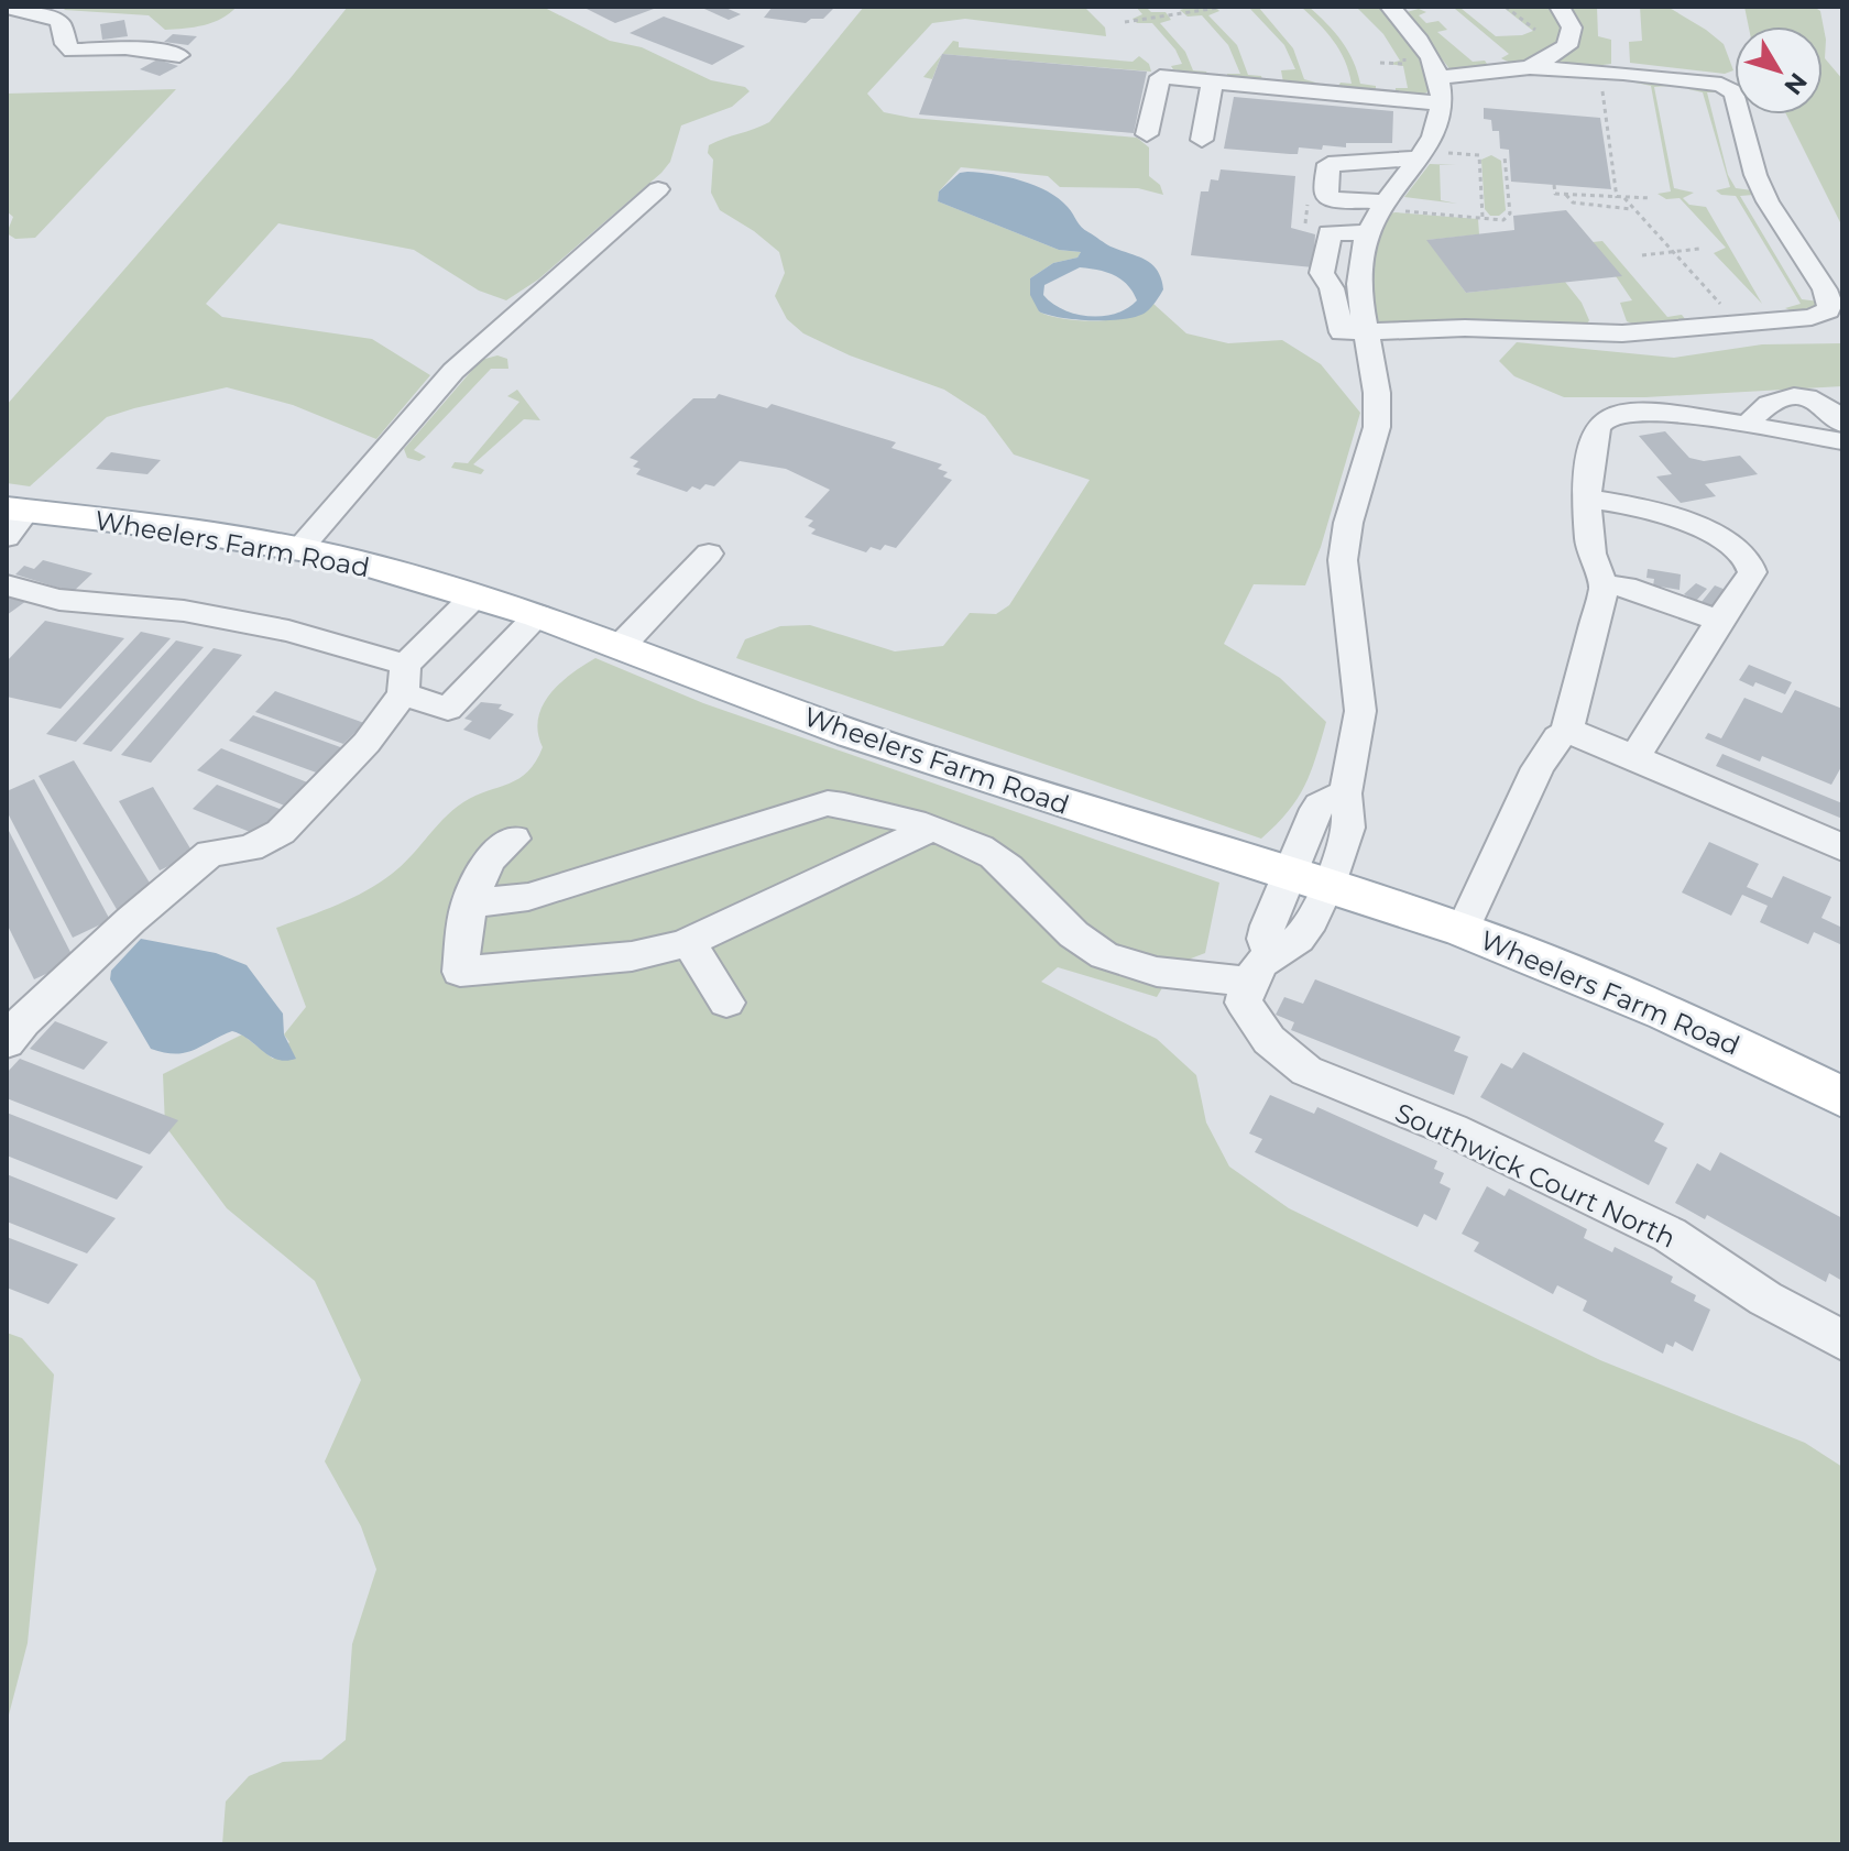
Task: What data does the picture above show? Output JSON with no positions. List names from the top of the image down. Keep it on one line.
{"streets":{"main road":["Wheelers Farm Road"],"street":["Southwick Court North"]},"crossings":[["Wheelers Farm Road","Southwick Court North"]],"north":"bottom right"}
